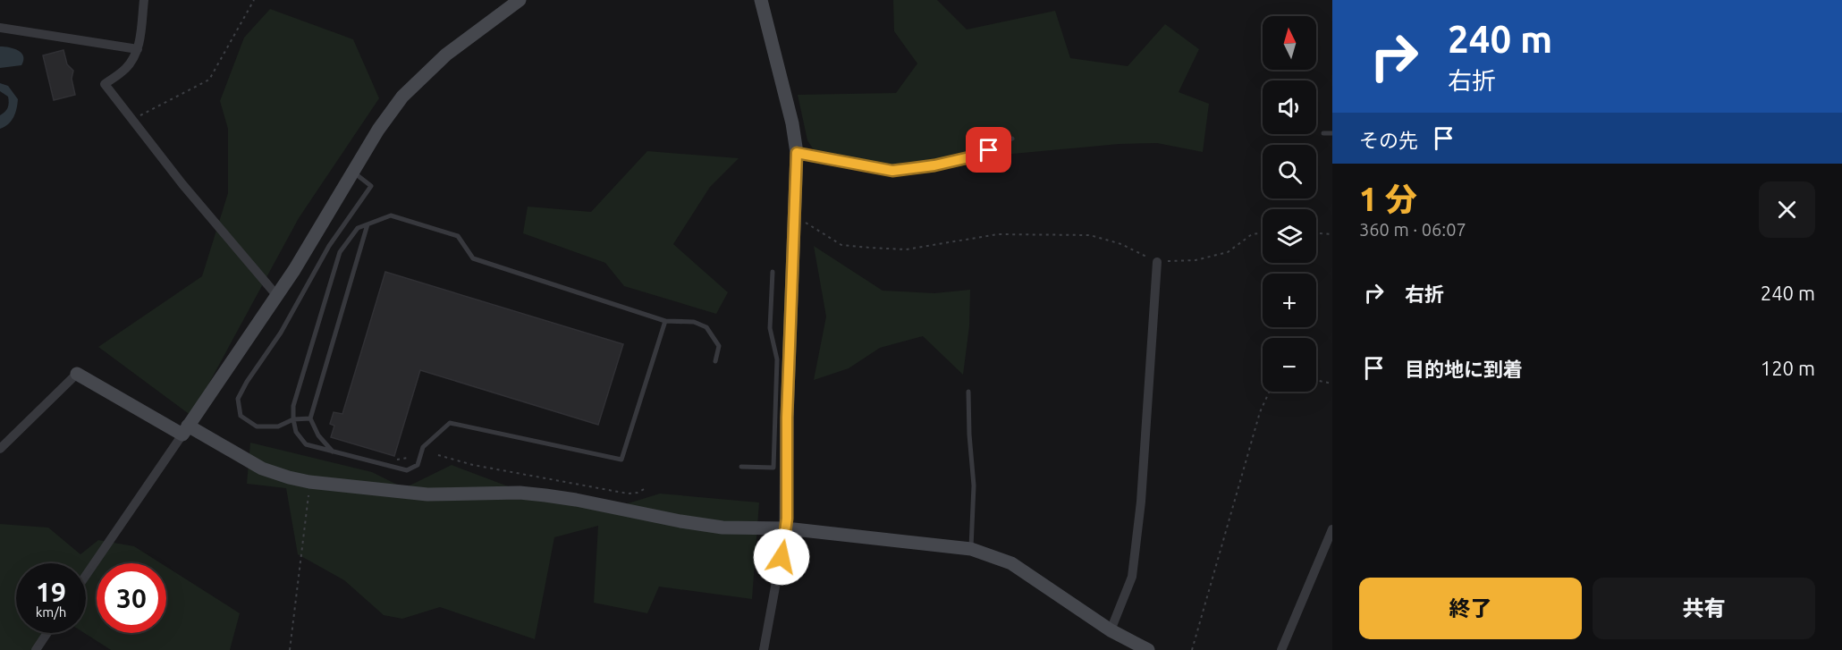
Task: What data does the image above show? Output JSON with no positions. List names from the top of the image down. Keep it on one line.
{"north":"top","page":{"turn":["240 m","右折"],"map_buttons":["+","−"],"then":"その先","heading":["1 分","360 m · 06:07"],"list":[{"name":"右折","value":"240 m"},{"name":"目的地に到着","value":"120 m"}],"speed":"19 km/h","limit":"30","buttons":["終了","共有"]}}
